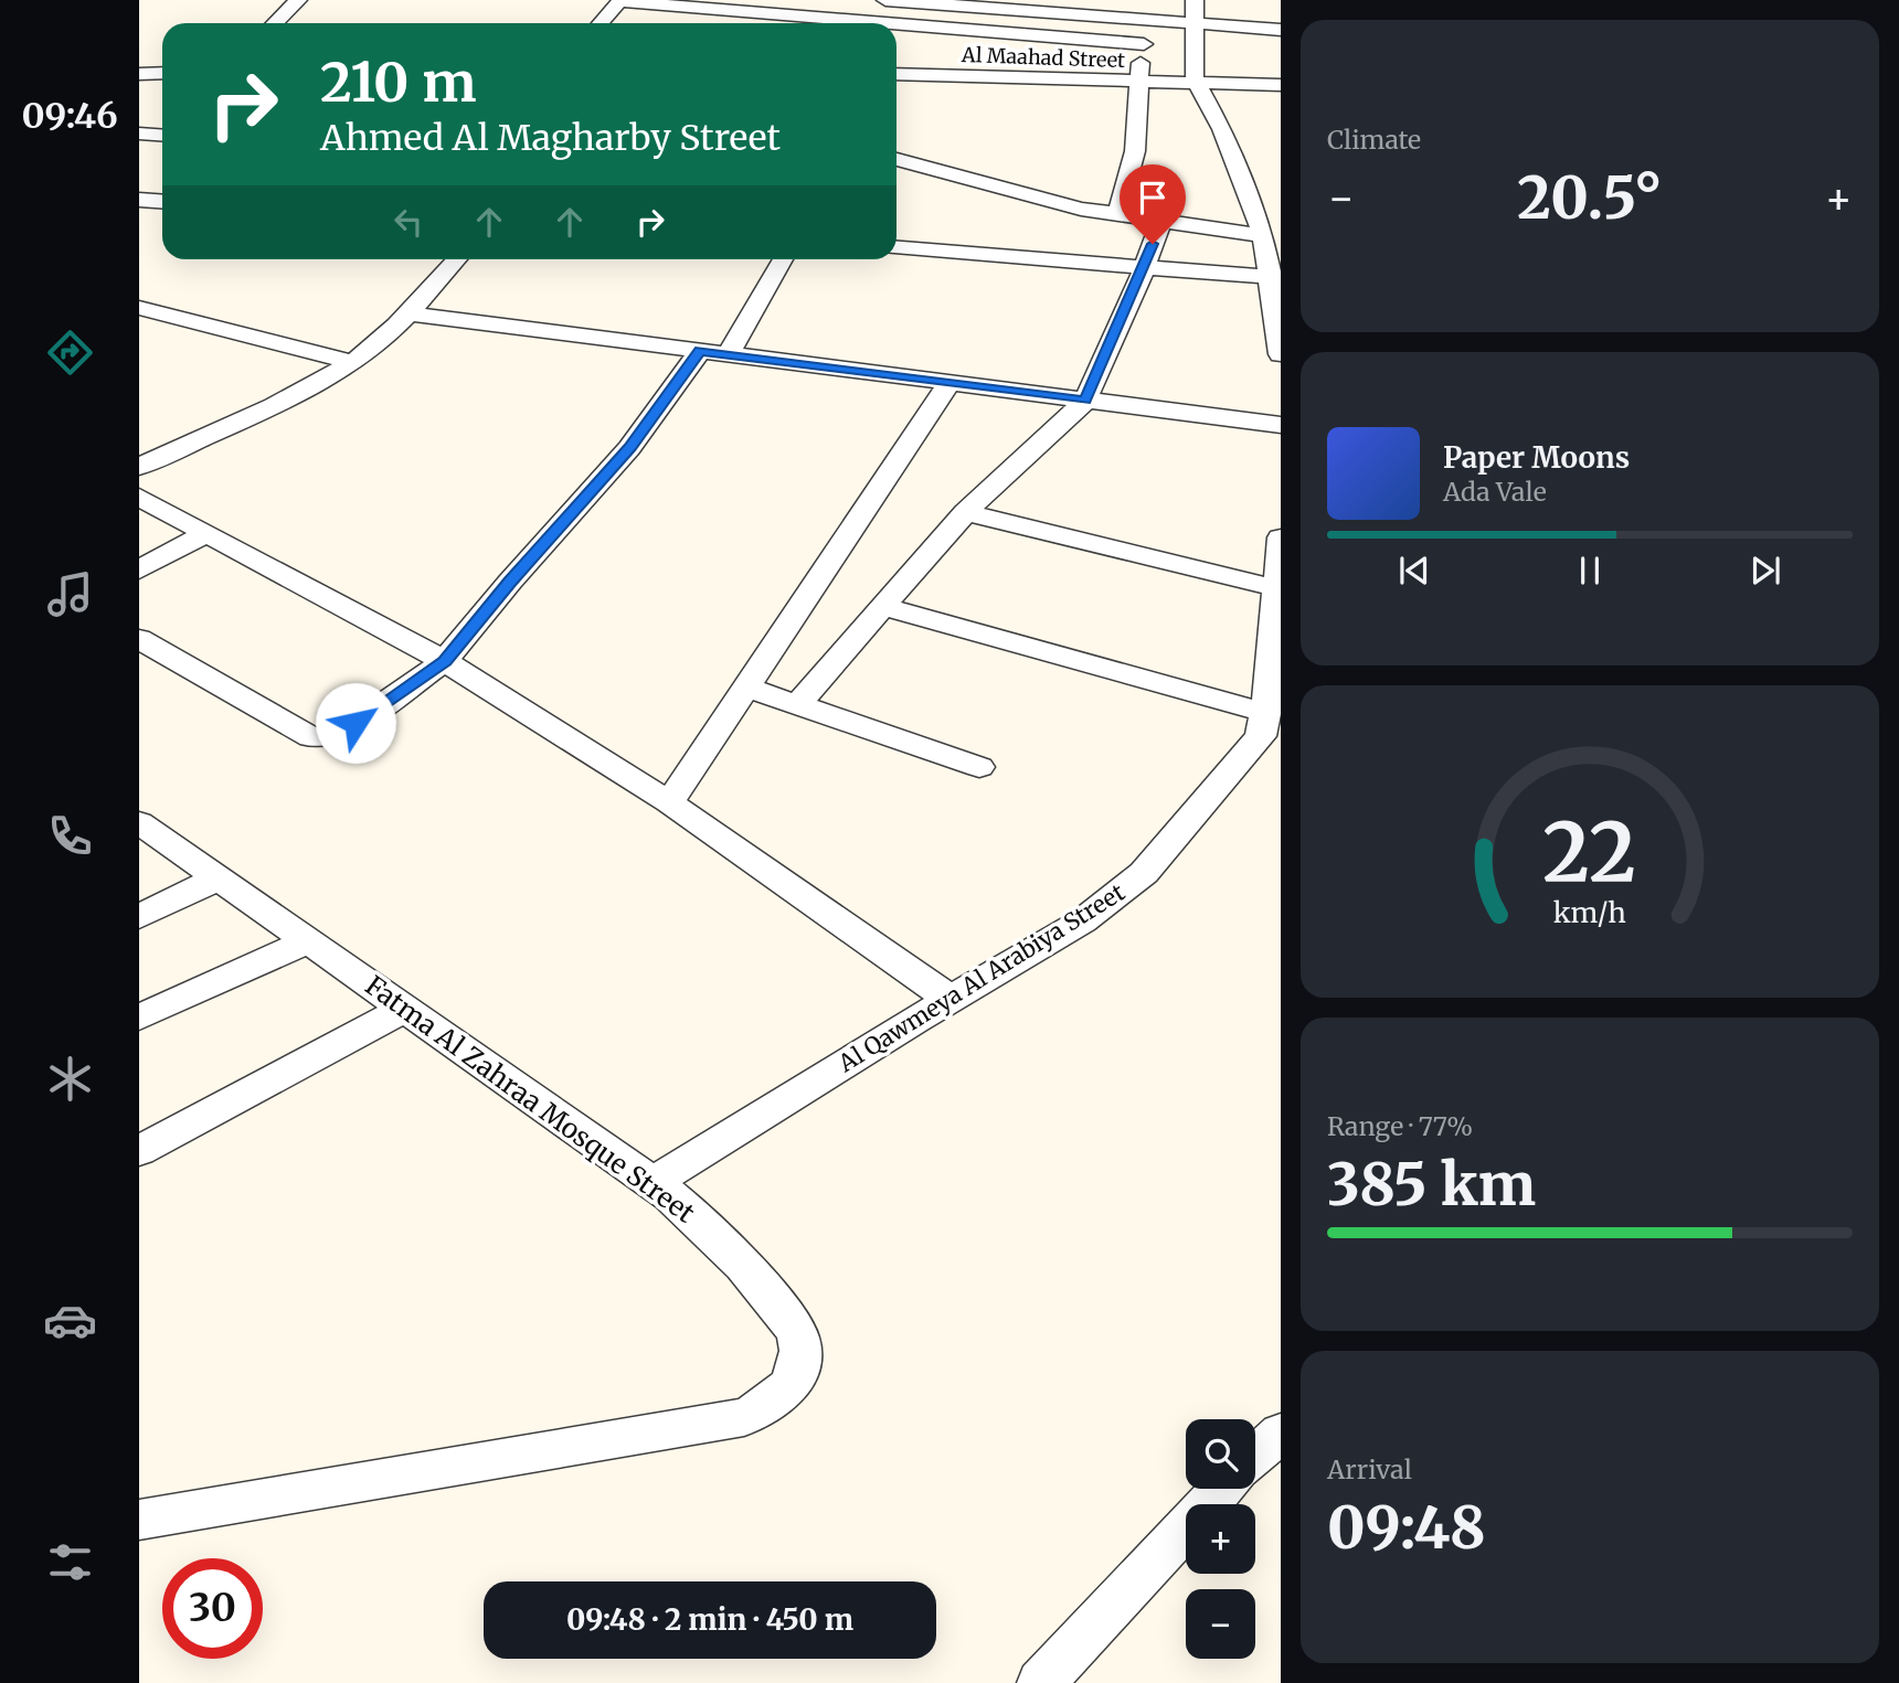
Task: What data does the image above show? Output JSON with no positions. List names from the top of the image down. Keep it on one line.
{"streets":{"street":["Al Maahad Street","Al Qawmeya Al Arabiya Street","Fatma Al Zahraa Mosque Street"]},"crossings":[["Al Qawmeya Al Arabiya Street","Fatma Al Zahraa Mosque Street"]],"page":{"tabs":"09:46","tile":["Climate",["Range · 77%","385 km"],["Arrival","09:48"]],"turn":["210 m","Ahmed Al Magharby Street"],"heat":["−","20.5°","+"],"song":["Paper Moons","Ada Vale"],"map_buttons":["+","−"],"limit":"30","trip":"09:48 · 2 min · 450 m","gauge":["22","km/h"]}}
